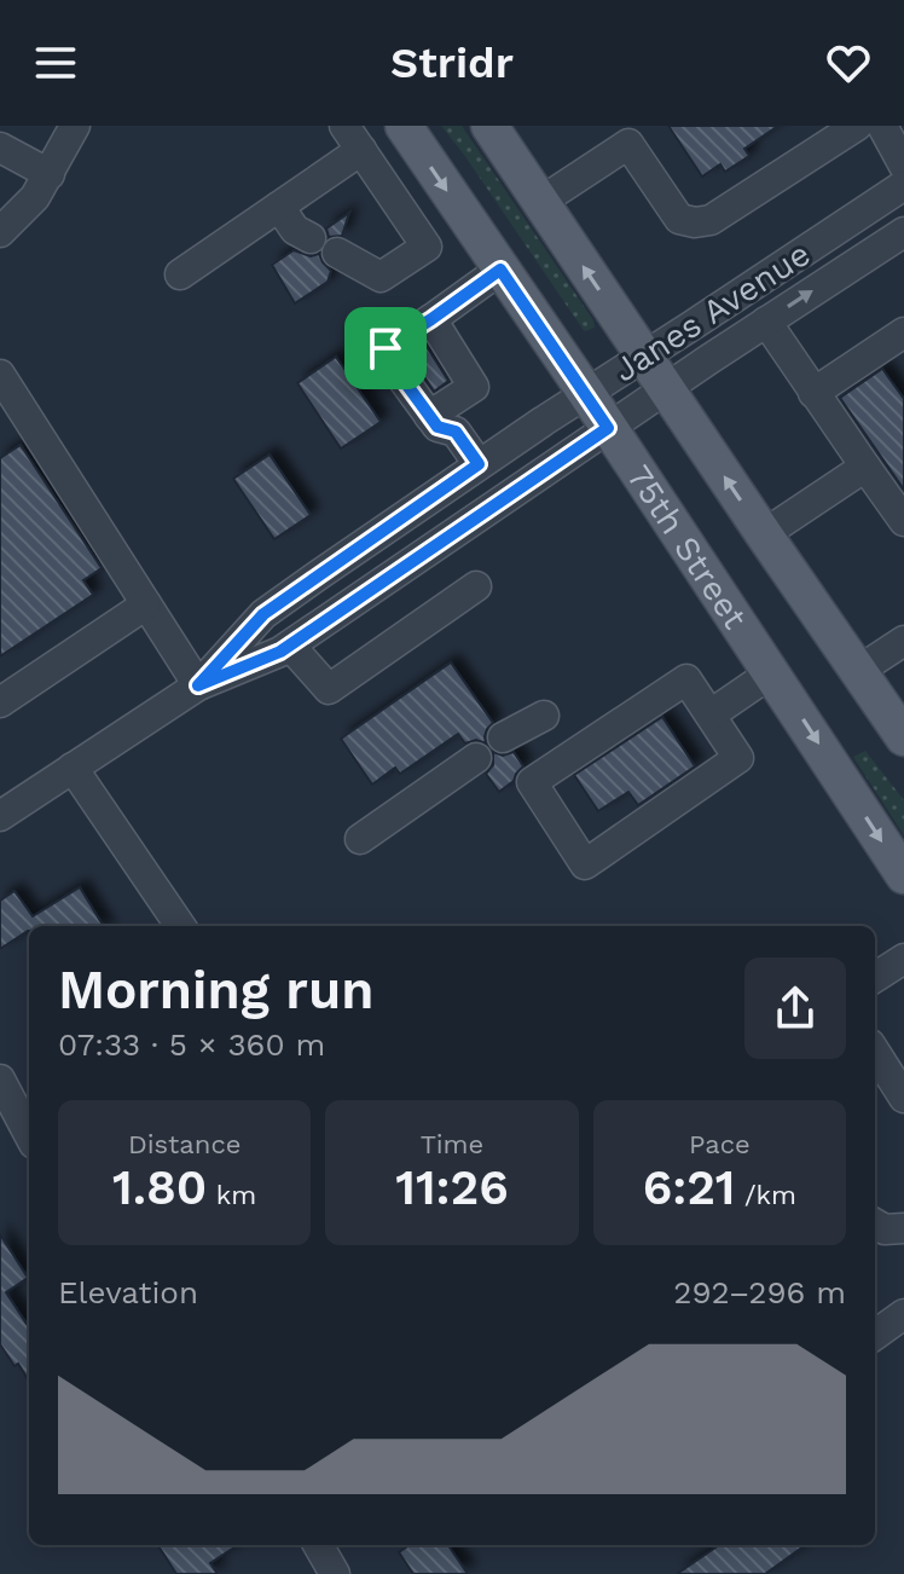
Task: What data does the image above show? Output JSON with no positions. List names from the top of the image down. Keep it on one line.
{"streets":{"main road":["75th Street"],"street":["Janes Avenue"]},"crossings":[["Janes Avenue","75th Street"]],"page":{"header":"Stridr","heading":["Morning run","07:33 · 5 × 360 m"],"stats":[["Distance","1.80 km"],["Time","11:26"],["Pace","6:21 /km"]],"chart":["Elevation","292–296 m"]}}
